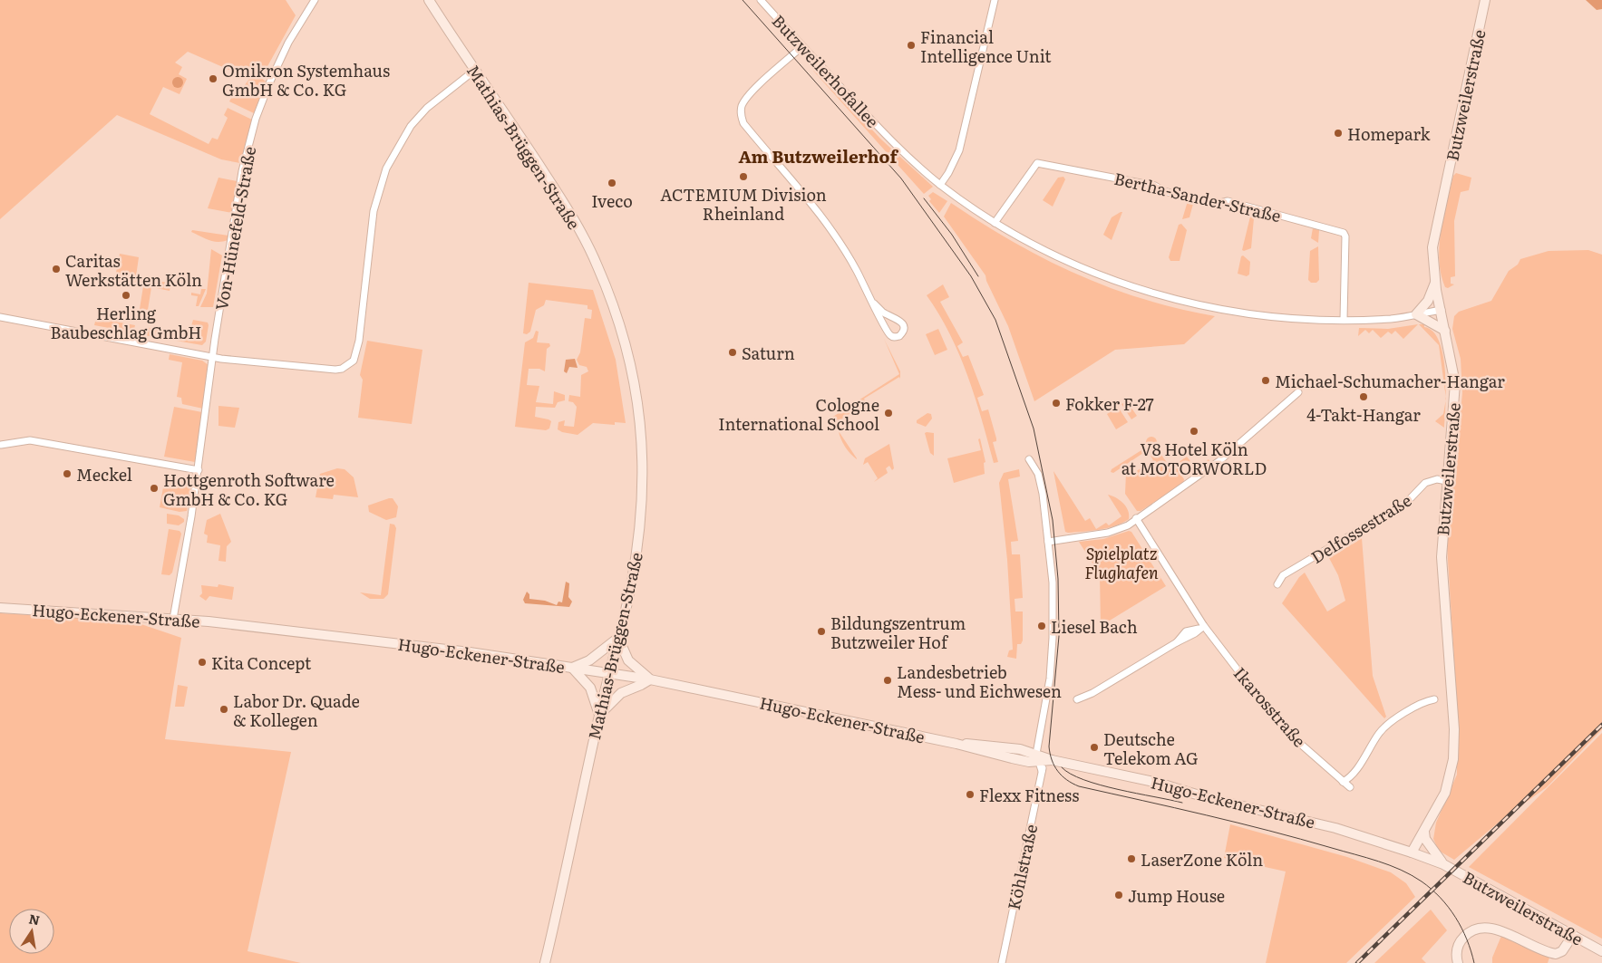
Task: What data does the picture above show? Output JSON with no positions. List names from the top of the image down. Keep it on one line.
{"streets":{"street":["Butzweilerhofallee","Butzweilerstraße","Mathias-Brüggen-Straße","Bertha-Sander-Straße","Von-Hünefeld-Straße","Delfossestraße","Hugo-Eckener-Straße","Ikarosstraße","Köhlstraße"]},"crossings":[["Butzweilerhofallee","Butzweilerstraße"],["Butzweilerhofallee","Bertha-Sander-Straße"],["Butzweilerstraße","Delfossestraße"],["Butzweilerstraße","Hugo-Eckener-Straße"],["Mathias-Brüggen-Straße","Hugo-Eckener-Straße"],["Von-Hünefeld-Straße","Hugo-Eckener-Straße"],["Hugo-Eckener-Straße","Köhlstraße"]],"districts":["Am Butzweilerhof"],"parks":["Spielplatz Flughafen"],"places":["Financial Intelligence Unit","Omikron Systemhaus GmbH & Co. KG","Homepark","ACTEMIUM Division Rheinland","Iveco","Caritas Werkstätten Köln","Herling Baubeschlag GmbH","Saturn","Michael-Schumacher-Hangar","4-Takt-Hangar","Fokker F-27","Cologne International School","V8 Hotel Köln at MOTORWORLD","Meckel","Hottgenroth Software GmbH & Co. KG","Liesel Bach","Bildungszentrum Butzweiler Hof","Kita Concept","Landesbetrieb Mess- und Eichwesen","Labor Dr. Quade & Kollegen","Deutsche Telekom AG","Flexx Fitness","LaserZone Köln","Jump House"],"north":"top"}
